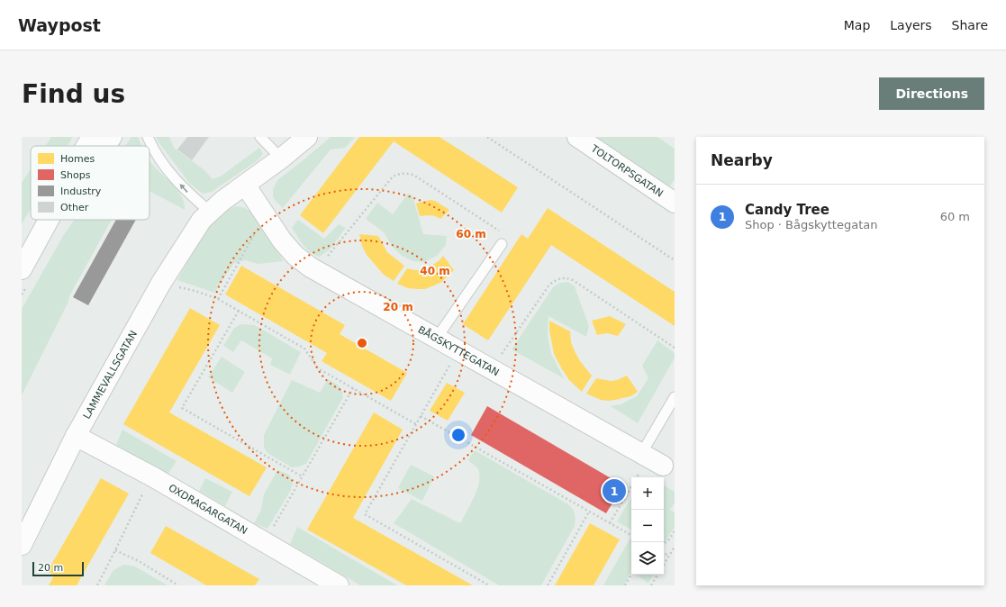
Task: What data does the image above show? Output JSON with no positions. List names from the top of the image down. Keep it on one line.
{"streets":{"street":["TOLTORPSGATAN","BÅGSKYTTEGATAN","LAMMEVALLSGATAN","OXDRAGARGATAN"]},"crossings":[["BÅGSKYTTEGATAN","LAMMEVALLSGATAN"],["LAMMEVALLSGATAN","OXDRAGARGATAN"]],"legend":["Homes","Shops","Industry","Other"],"scale_bar":"20 m","page":{"header":"Waypost","nav":["Map","Layers","Share"],"buttons":"Directions","title":"Find us","heading":"Nearby","list":[{"mark":"1","name":"Candy Tree","note":"Shop · Bågskyttegatan","value":"60 m"}],"map_buttons":["+","−"],"pins":"1","scale":"20 m"},"rings":["60 m","40 m","20 m"]}
